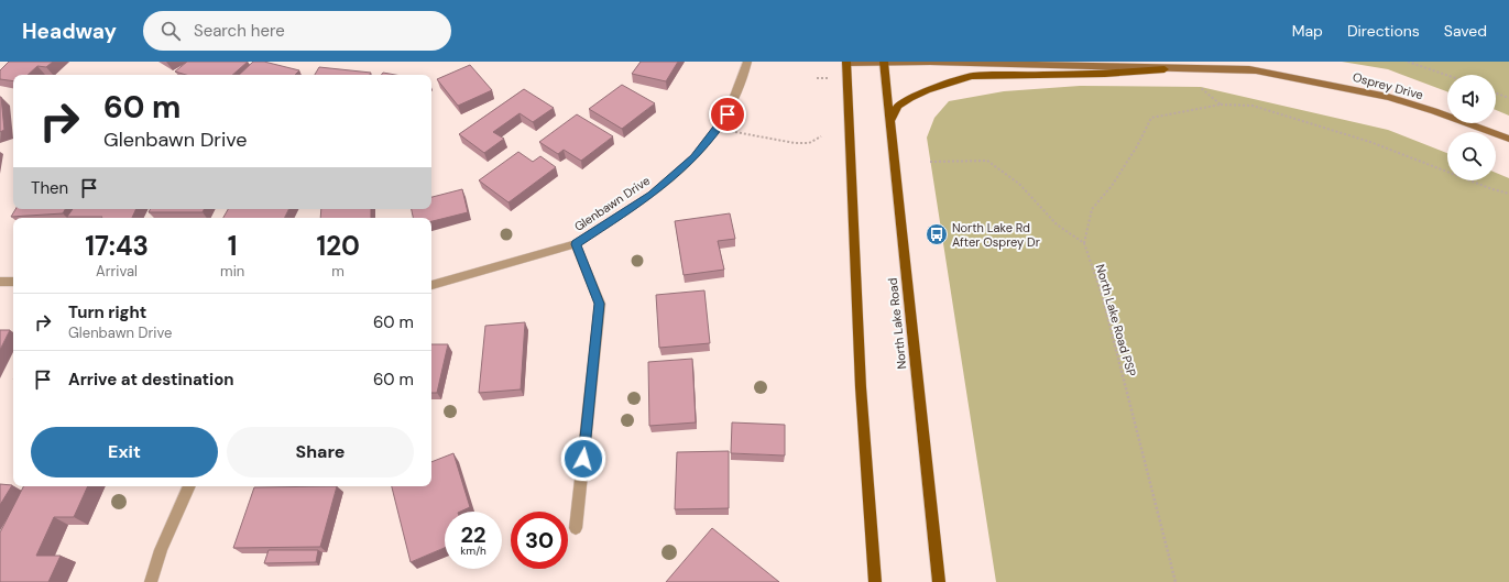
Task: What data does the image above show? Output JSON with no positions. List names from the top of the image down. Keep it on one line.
{"streets":{"main road":["North Lake Road"],"street":["Osprey Drive","Glenbawn Drive"],"path":["North Lake Road PSP"]},"crossings":[["Osprey Drive","North Lake Road"]],"places":{"bus stop":["North Lake Rd After Osprey Dr"]},"page":{"header":"Headway","search":"Search here","nav":["Map","Directions","Saved"],"turn":["60 m","Glenbawn Drive"],"then":"Then","eta":["17:43","Arrival","1","min","120","m"],"list":[{"name":"Turn right","note":"Glenbawn Drive","value":"60 m"},{"name":"Arrive at destination","value":"60 m"}],"buttons":["Exit","Share"],"speed":"22 km/h","limit":"30"}}
